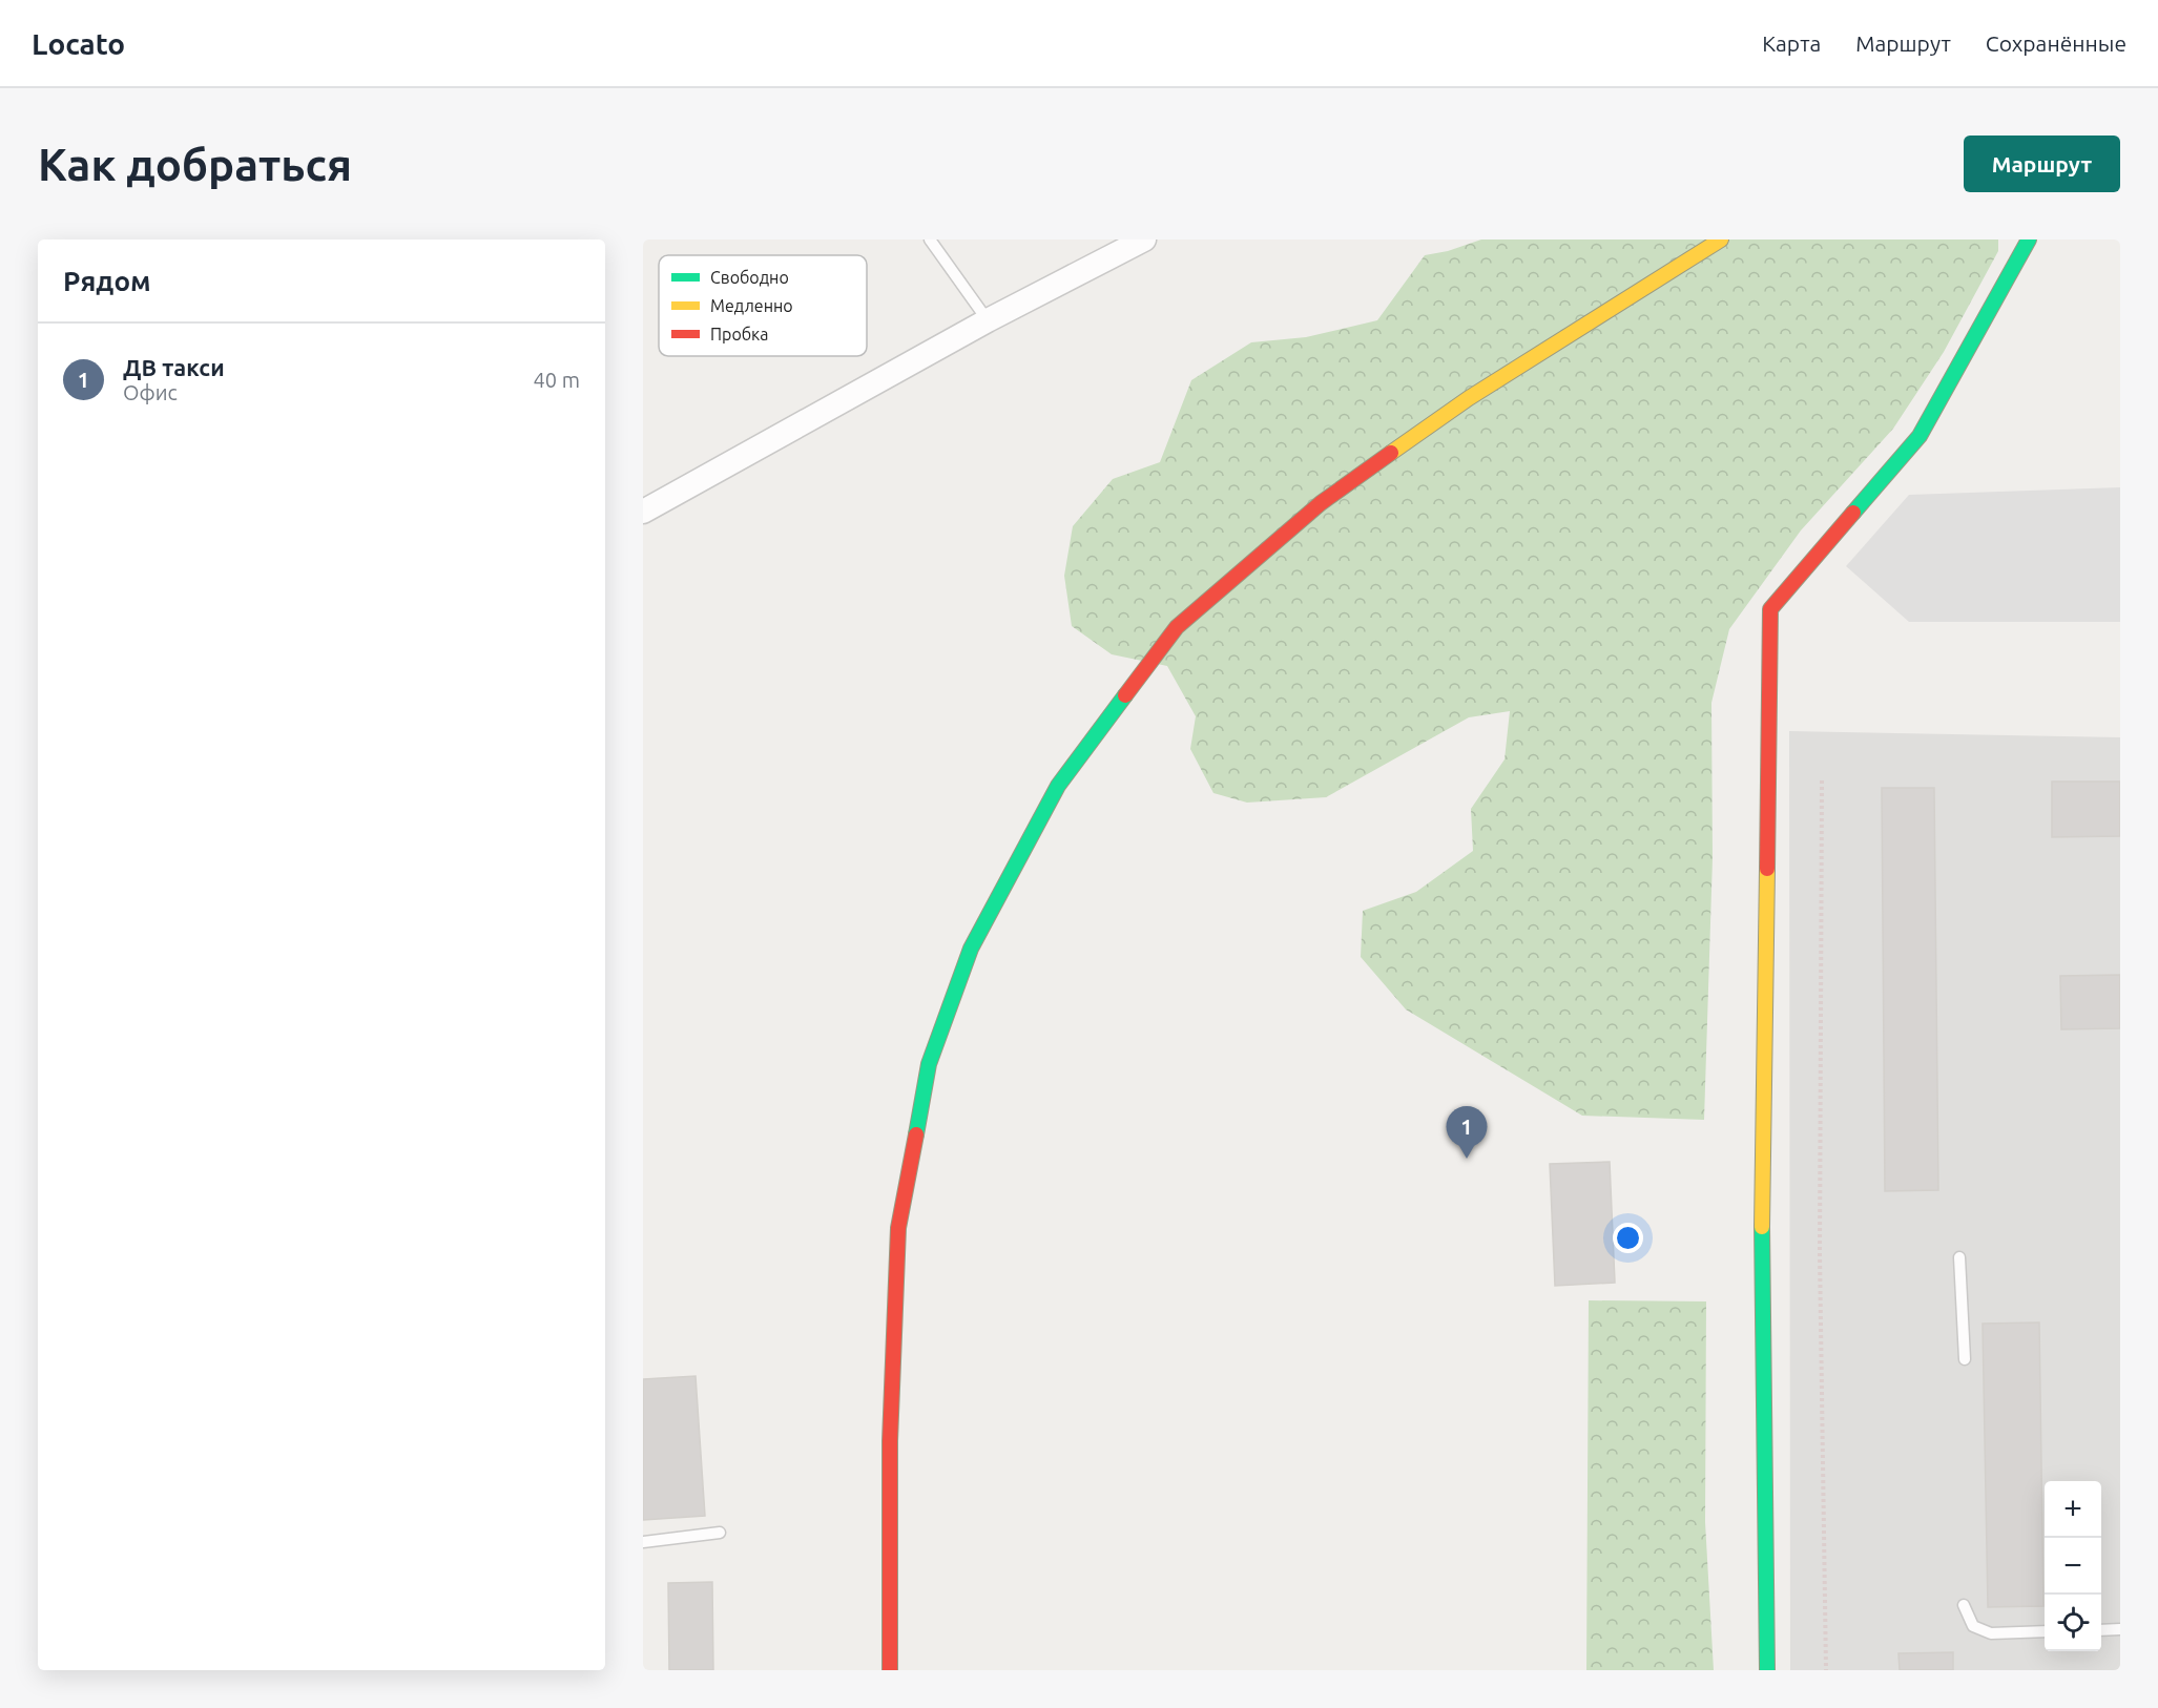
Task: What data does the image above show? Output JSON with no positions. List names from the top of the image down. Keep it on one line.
{"legend":["Свободно","Медленно","Пробка"],"page":{"header":"Locato","nav":["Карта","Маршрут","Сохранённые"],"buttons":"Маршрут","title":"Как добраться","heading":"Рядом","list":[{"mark":"1","name":"ДВ такси","note":"Офис","value":"40 m"}],"pins":"1","map_buttons":["+","−"]}}
